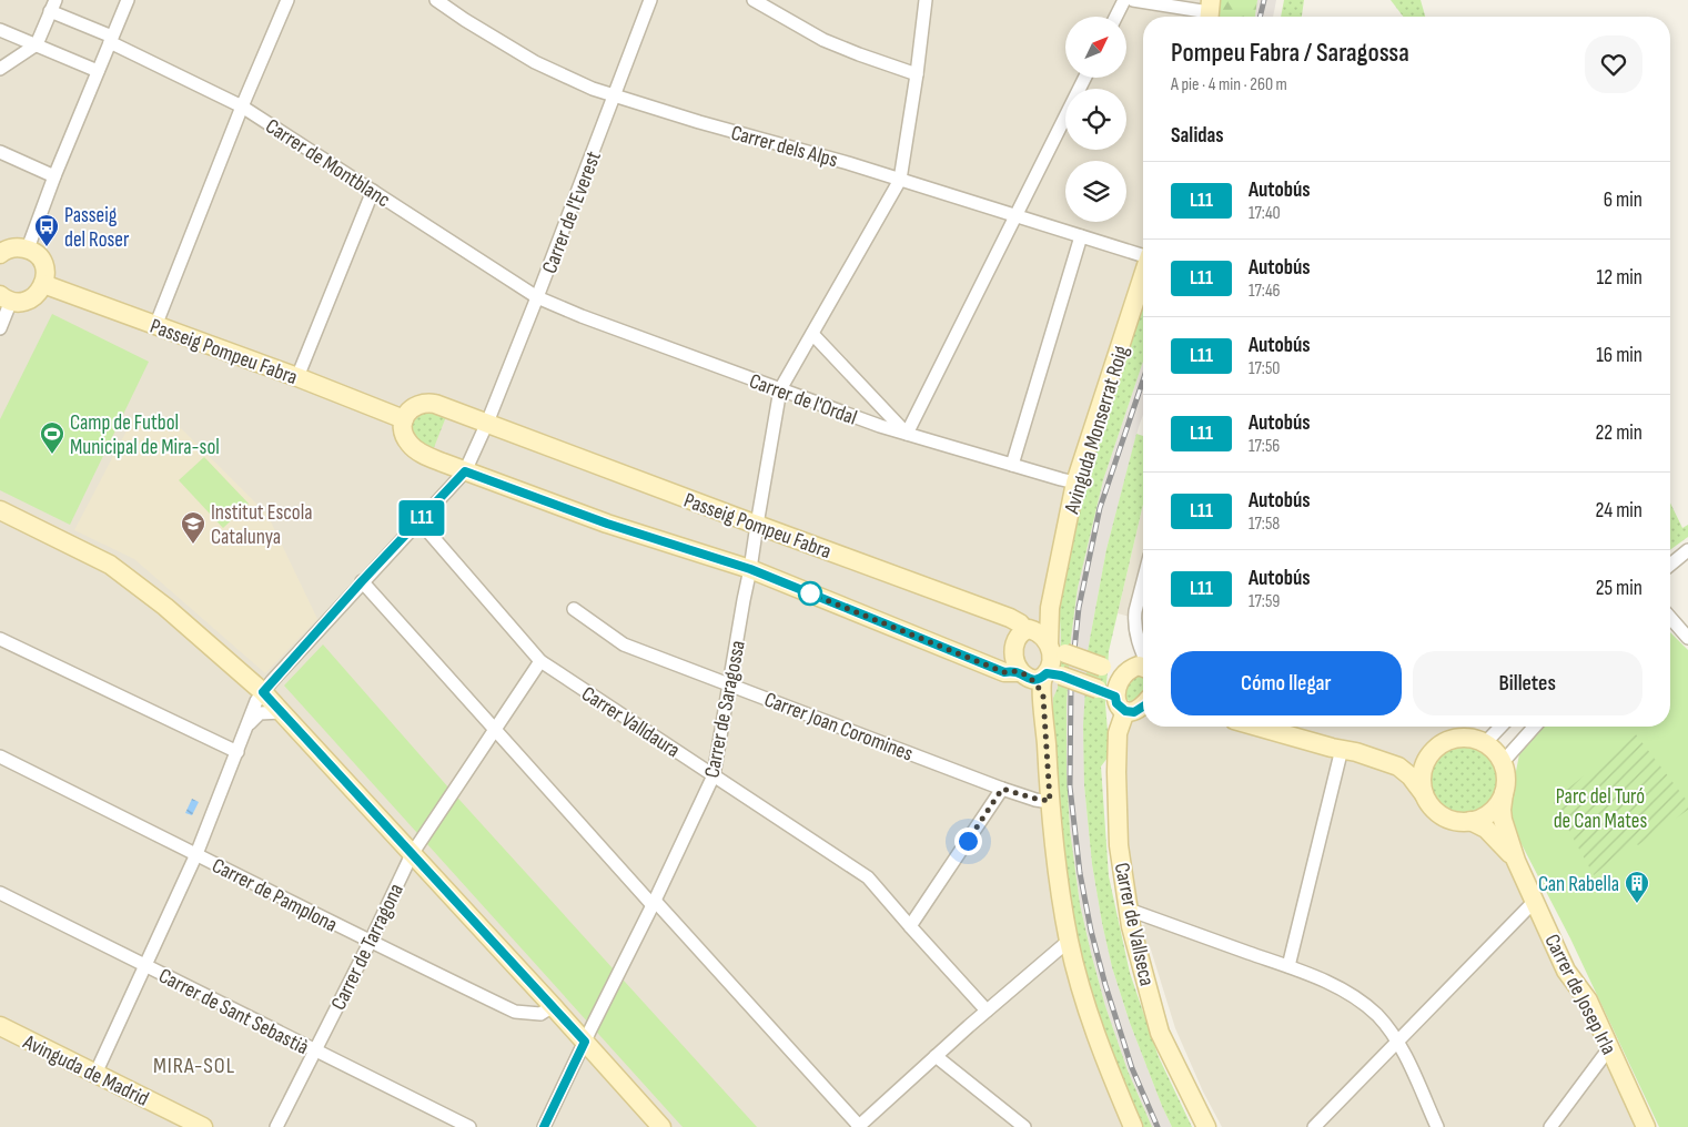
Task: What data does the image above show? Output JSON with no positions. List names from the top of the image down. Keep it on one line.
{"streets":{"street":["Carrer dels Alps","Carrer de Montblanc","Carrer de l'Everest","Passeig Pompeu Fabra","Carrer de l'Ordal","Avinguda Monserrat Roig","Carrer de Saragossa","Carrer Valldaura","Carrer Joan Coromines","Carrer de Pamplona","Carrer de Vallseca","Carrer de Tarragona","Carrer de Josep Irla","Carrer de Sant Sebastià","Avinguda de Madrid"]},"crossings":[["Carrer dels Alps","Carrer de l'Everest"],["Carrer dels Alps","Carrer de Saragossa"],["Carrer de Montblanc","Carrer de l'Everest"],["Carrer de Montblanc","Carrer de l'Ordal"],["Carrer de l'Everest","Passeig Pompeu Fabra"],["Carrer de l'Everest","Carrer de l'Ordal"],["Passeig Pompeu Fabra","Avinguda Monserrat Roig"],["Passeig Pompeu Fabra","Carrer de Saragossa"],["Carrer de l'Ordal","Avinguda Monserrat Roig"],["Carrer de l'Ordal","Carrer de Saragossa"],["Carrer de Saragossa","Carrer Valldaura"],["Carrer de Saragossa","Carrer Joan Coromines"],["Carrer Valldaura","Carrer de Tarragona"],["Carrer de Pamplona","Carrer de Tarragona"],["Carrer de Tarragona","Carrer de Sant Sebastià"]],"districts":["MIRA-SOL"],"parks":["Parc del Turó de Can Mates"],"places":{"bus stop":["Passeig del Roser"],"sports":["Camp de Futbol Municipal de Mira-sol"],"school or university":["Institut Escola Catalunya"],"building":["Can Rabella"]},"lines":["bus line L11"],"north":"top right","page":{"on_map":"L11","heading":[["Pompeu Fabra / Saragossa","A pie · 4 min · 260 m"],"Salidas"],"list":[{"mark":"L11","name":"Autobús","note":"17:40","value":"6 min"},{"mark":"L11","name":"Autobús","note":"17:46","value":"12 min"},{"mark":"L11","name":"Autobús","note":"17:50","value":"16 min"},{"mark":"L11","name":"Autobús","note":"17:56","value":"22 min"},{"mark":"L11","name":"Autobús","note":"17:58","value":"24 min"},{"mark":"L11","name":"Autobús","note":"17:59","value":"25 min"}],"buttons":["Cómo llegar","Billetes"]}}
